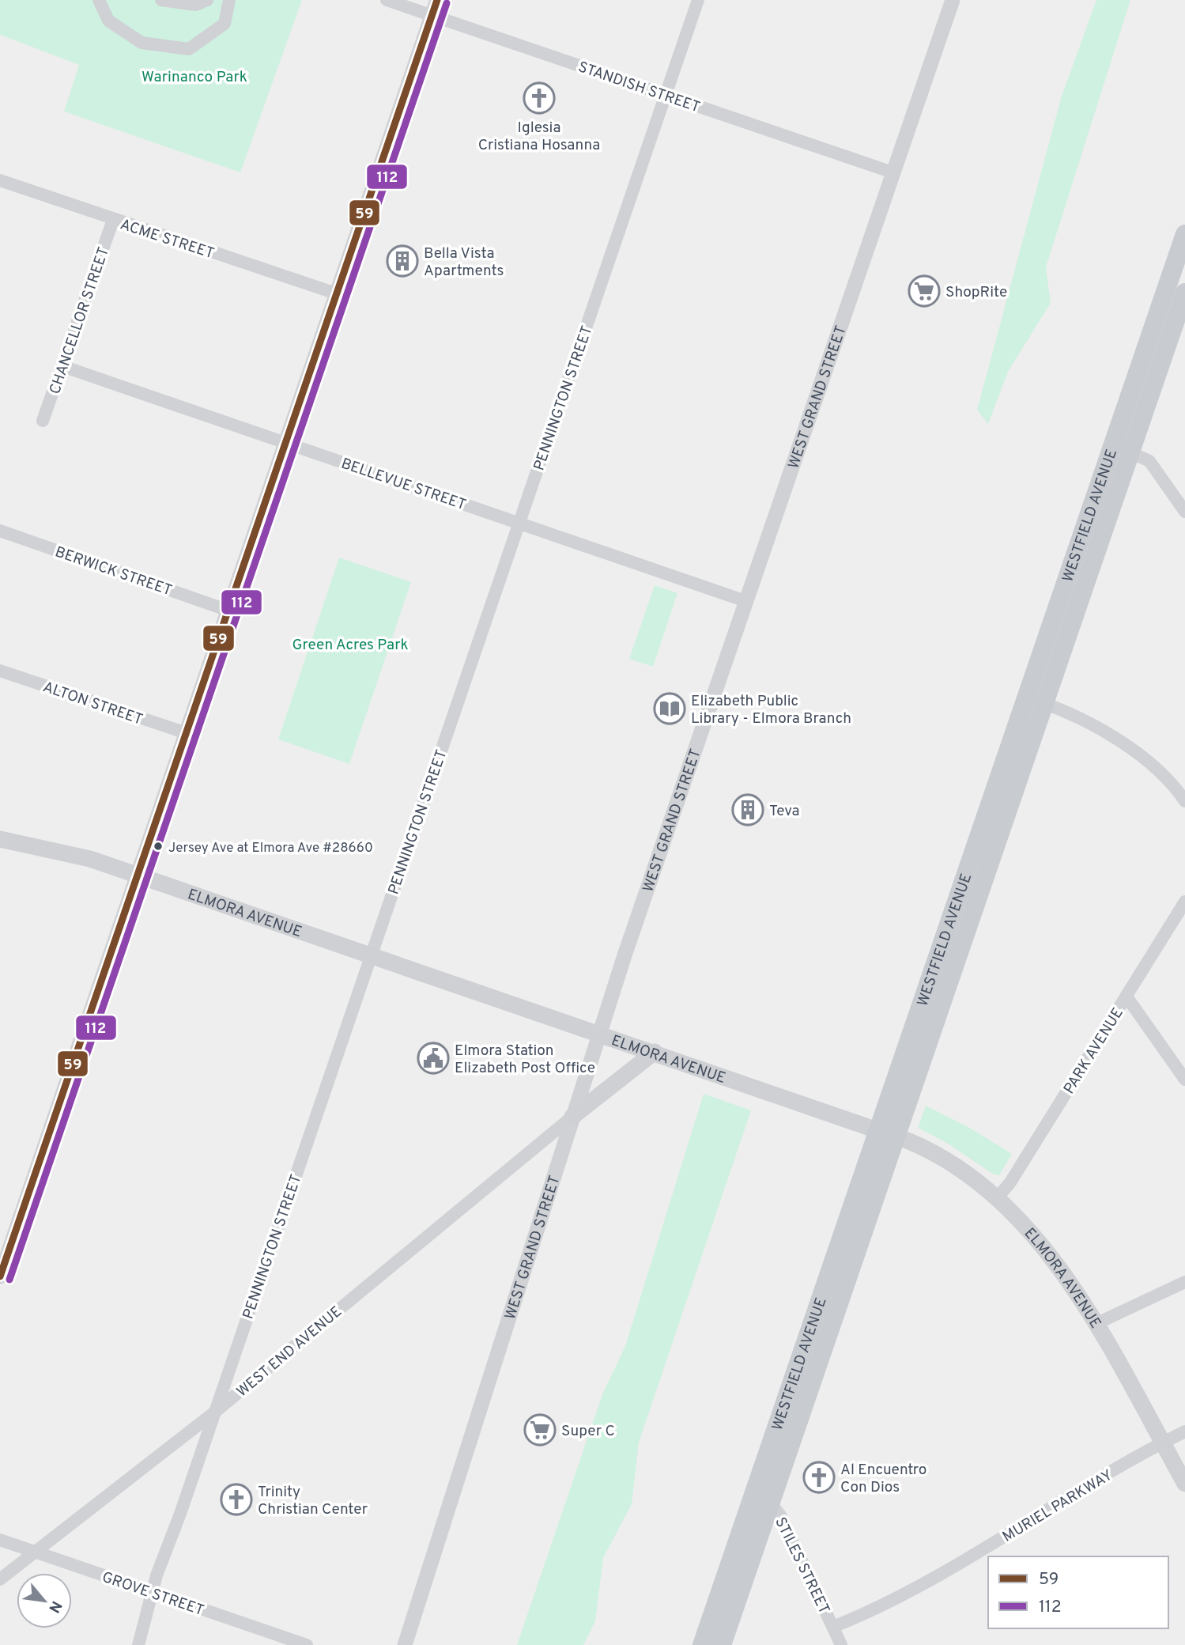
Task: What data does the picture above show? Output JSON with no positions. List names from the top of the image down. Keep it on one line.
{"streets":{"main road":["WESTFIELD AVENUE","ELMORA AVENUE"],"street":["STANDISH STREET","ACME STREET","CHANCELLOR STREET","WEST GRAND STREET","PENNINGTON STREET","BELLEVUE STREET","BERWICK STREET","ALTON STREET","PARK AVENUE","WEST END AVENUE","MURIEL PARKWAY","STILES STREET","GROVE STREET"]},"crossings":[["STANDISH STREET","WEST GRAND STREET"],["STANDISH STREET","PENNINGTON STREET"],["ACME STREET","CHANCELLOR STREET"],["CHANCELLOR STREET","BELLEVUE STREET"],["WEST GRAND STREET","BELLEVUE STREET"],["WEST GRAND STREET","ELMORA AVENUE"],["WEST GRAND STREET","WEST END AVENUE"],["PENNINGTON STREET","BELLEVUE STREET"],["PENNINGTON STREET","ELMORA AVENUE"],["PENNINGTON STREET","WEST END AVENUE"],["PENNINGTON STREET","GROVE STREET"],["WESTFIELD AVENUE","ELMORA AVENUE"],["WESTFIELD AVENUE","STILES STREET"],["ELMORA AVENUE","PARK AVENUE"],["ELMORA AVENUE","MURIEL PARKWAY"],["WEST END AVENUE","GROVE STREET"],["MURIEL PARKWAY","STILES STREET"]],"parks":["Warinanco Park","Green Acres Park"],"places":{"church":["Iglesia Cristiana Hosanna","Al Encuentro Con Dios","Trinity Christian Center"],"building":["Bella Vista Apartments","Teva"],"supermarket":["ShopRite","Super C"],"library":["Elizabeth Public Library - Elmora Branch"],"other":["Jersey Ave at Elmora Ave #28660"],"public building":["Elmora Station Elizabeth Post Office"]},"lines":["transit line 59","transit line 112"],"legend":["59","112"],"north":"bottom right"}
